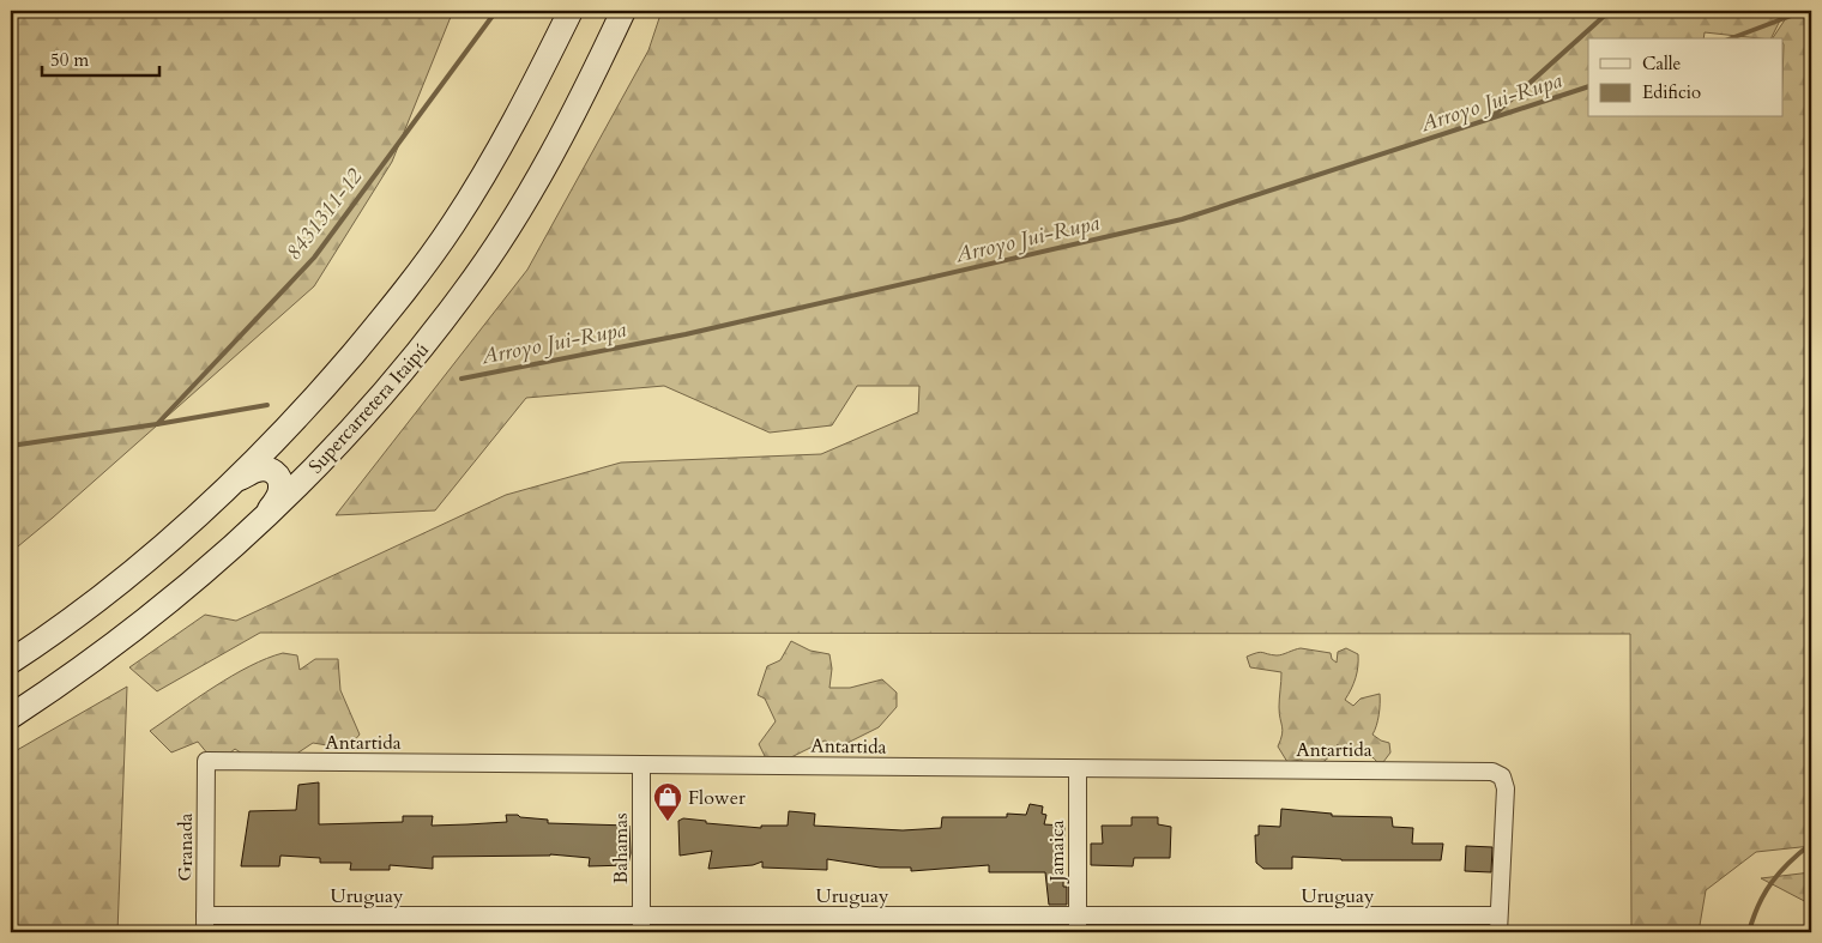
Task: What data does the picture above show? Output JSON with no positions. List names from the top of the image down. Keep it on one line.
{"streets":{"street":["Supercarretera Itaipú","Antartida","Granada","Bahamas","Jamaica","Uruguay"]},"crossings":[["Antartida","Granada"],["Antartida","Bahamas"],["Antartida","Jamaica"],["Antartida","Uruguay"],["Granada","Uruguay"],["Bahamas","Uruguay"],["Jamaica","Uruguay"]],"water":["Arroyo Jui-Rupa","8431311-12"],"places":{"shop":["Flower"]},"legend":["Calle","Edificio"],"scale_bar":"50 m"}
